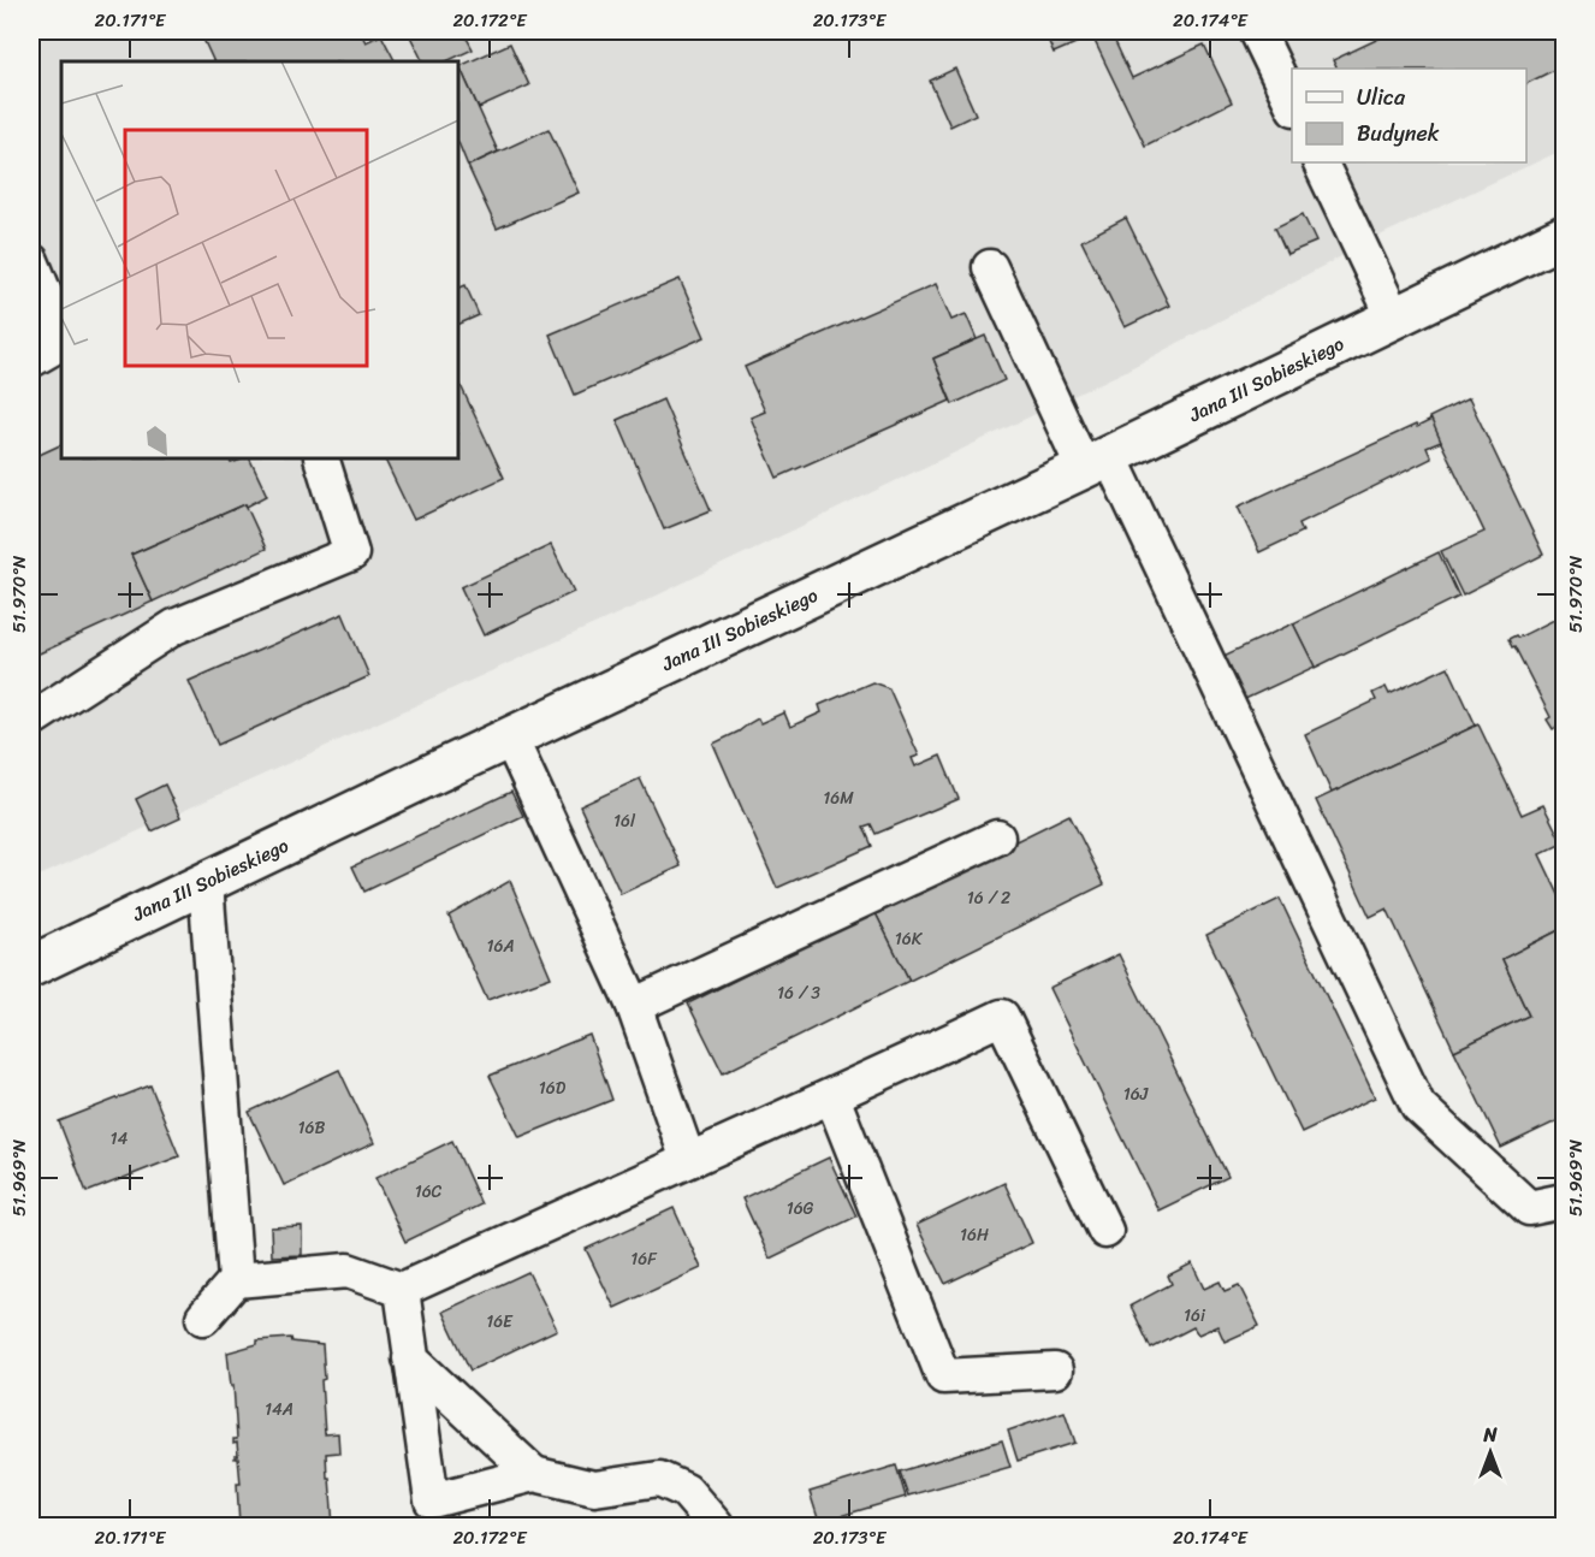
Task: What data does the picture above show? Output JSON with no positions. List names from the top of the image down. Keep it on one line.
{"streets":{"main road":["Jana III Sobieskiego"]},"house_numbers":["16M","16l","16 / 2","16K","16A","16 / 3","16D","16J","16B","14","16C","16G","16H","16F","16i","16E","14A"],"legend":["Ulica","Budynek"],"north":"top","coordinates":["20.171°E","20.172°E","20.173°E","20.174°E","51.970°N","51.969°N"]}
